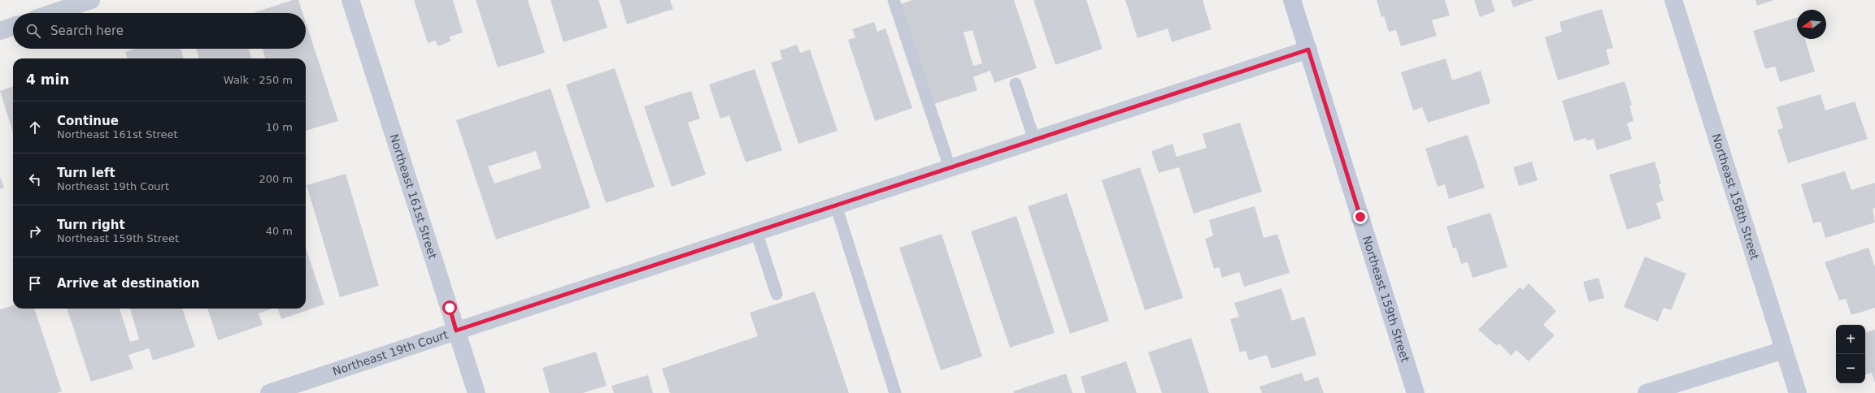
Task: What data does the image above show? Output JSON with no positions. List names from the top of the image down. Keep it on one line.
{"streets":{"street":["Northeast 161st Street","Northeast 158th Street","Northeast 159th Street","Northeast 19th Court"]},"crossings":[["Northeast 161st Street","Northeast 19th Court"],["Northeast 159th Street","Northeast 19th Court"]],"north":"left","page":{"search":"Search here","heading":["4 min","Walk · 250 m"],"list":[["Continue","Northeast 161st Street","10 m"],["Turn left","Northeast 19th Court","200 m"],["Turn right","Northeast 159th Street","40 m"],"Arrive at destination"],"map_buttons":["+","−"]}}
